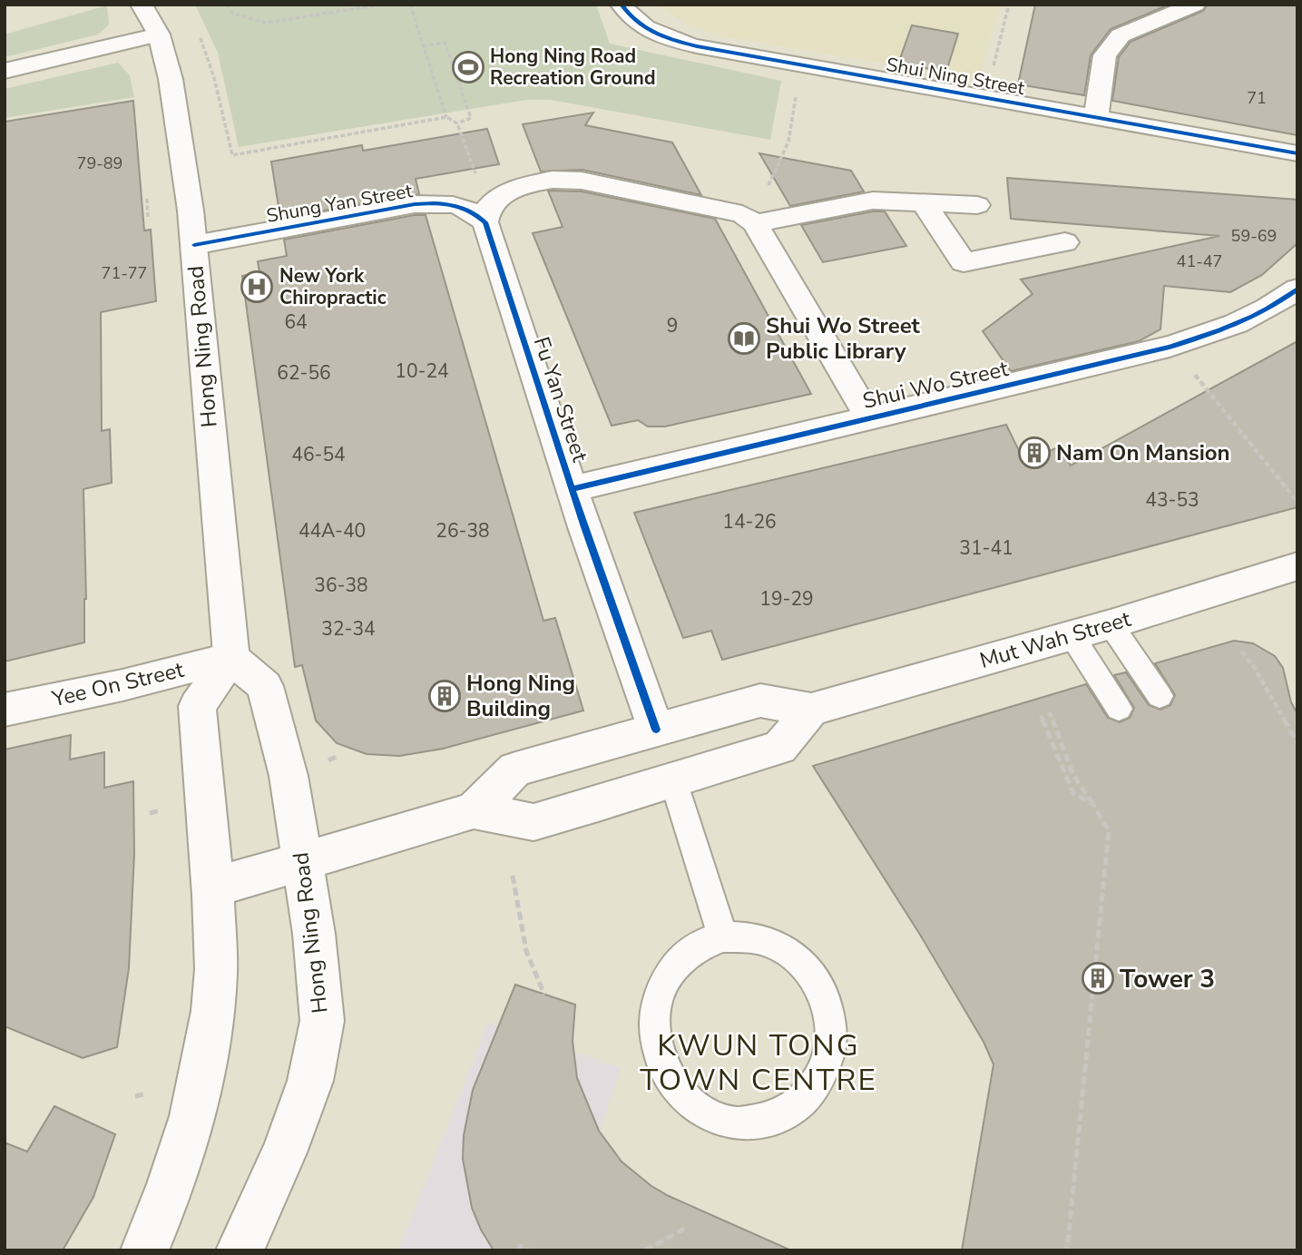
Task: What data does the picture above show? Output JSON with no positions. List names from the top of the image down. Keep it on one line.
{"streets":{"street":["Shui Ning Street","Shung Yan Street","Hong Ning Road","Shui Wo Street","Fu Yan Street","Mut Wah Street","Yee On Street"]},"crossings":[["Shung Yan Street","Hong Ning Road"],["Shung Yan Street","Fu Yan Street"],["Hong Ning Road","Mut Wah Street"],["Hong Ning Road","Yee On Street"],["Shui Wo Street","Fu Yan Street"],["Fu Yan Street","Mut Wah Street"]],"districts":["KWUN TONG TOWN CENTRE"],"places":{"sports":["Hong Ning Road Recreation Ground"],"hospital":["New York Chiropractic"],"library":["Shui Wo Street Public Library"],"building":["Nam On Mansion","Hong Ning Building","Tower 3"]},"house_numbers":["71","79-89","59-69","41-47","71-77","64","9","10-24","62-56","46-54","43-53","14-26","44A-40","26-38","31-41","36-38","19-29","32-34"]}
